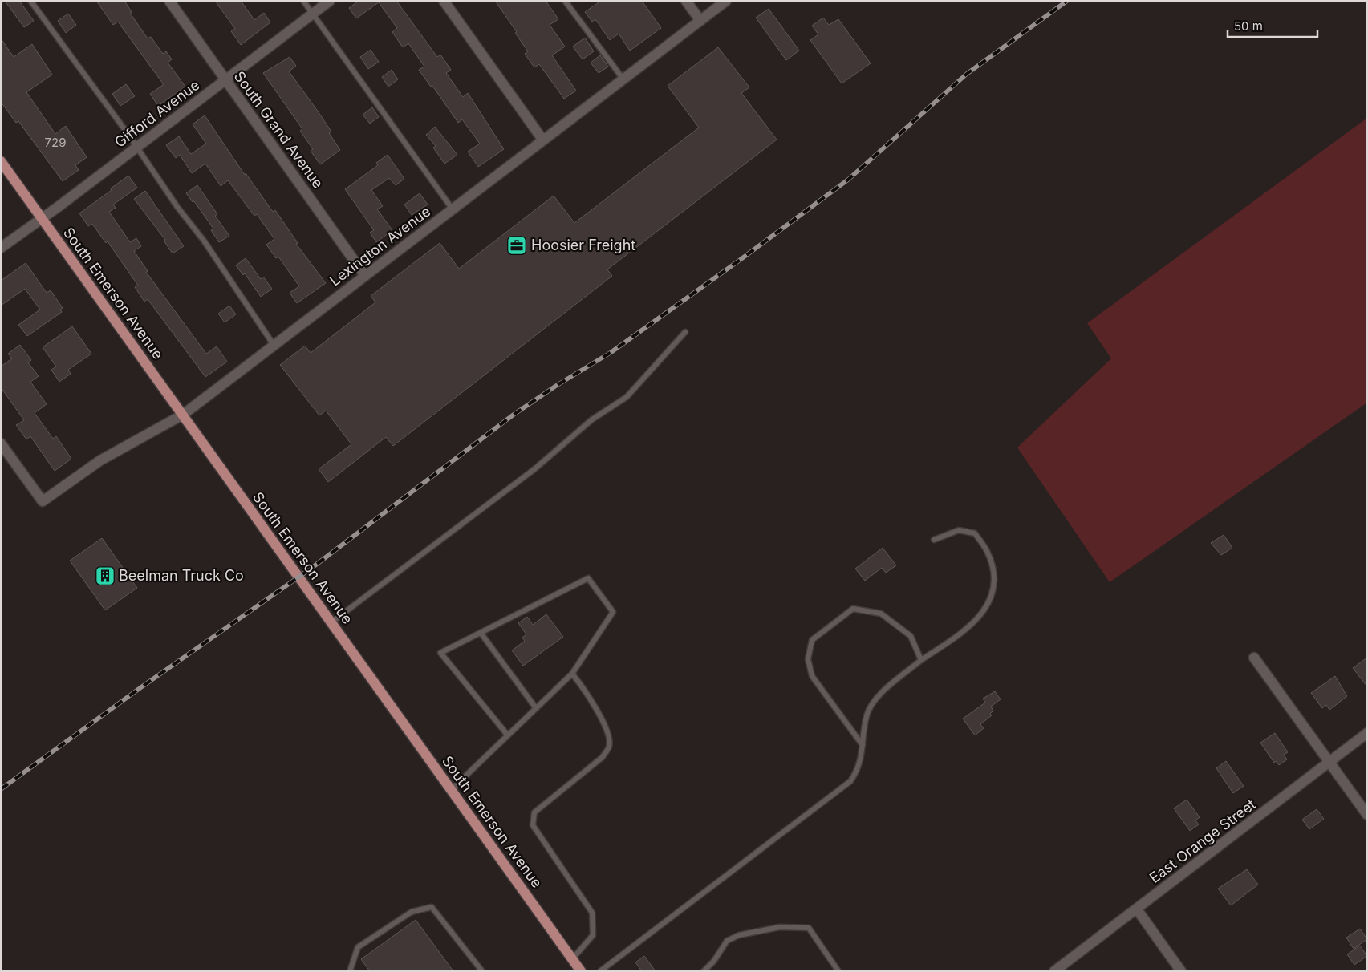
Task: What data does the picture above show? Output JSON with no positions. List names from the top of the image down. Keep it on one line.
{"streets":{"main road":["South Emerson Avenue"],"street":["Gifford Avenue","South Grand Avenue","Lexington Avenue","East Orange Street"]},"crossings":[["Gifford Avenue","South Grand Avenue"],["Gifford Avenue","South Emerson Avenue"],["South Grand Avenue","Lexington Avenue"],["Lexington Avenue","South Emerson Avenue"]],"places":{"office":["Hoosier Freight"],"building":["Beelman Truck Co"]},"house_numbers":["729"],"scale_bar":"50 m"}
